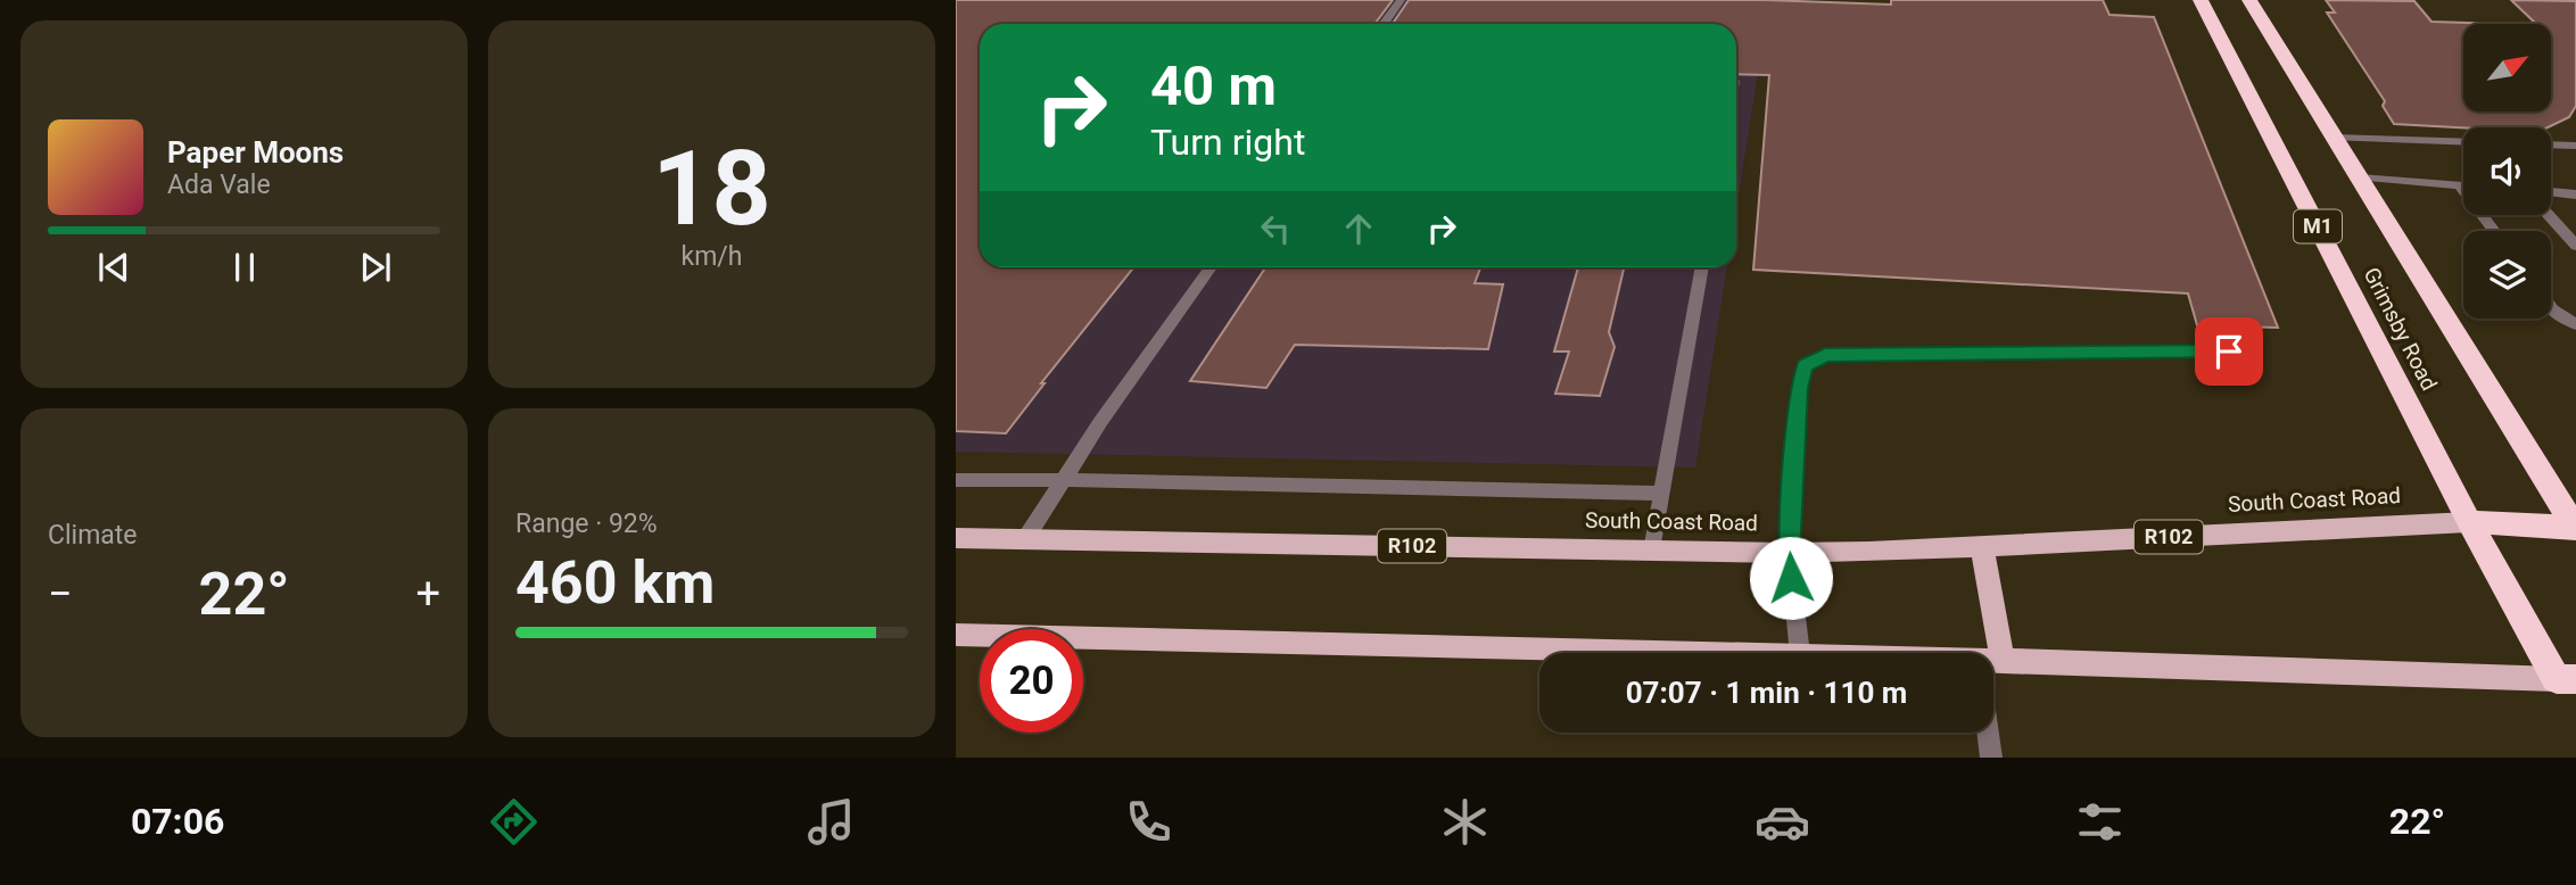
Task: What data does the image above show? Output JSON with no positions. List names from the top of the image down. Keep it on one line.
{"streets":{"highway":["M1","Grimsby Road","South Coast Road","R102"]},"crossings":[["Grimsby Road","South Coast Road"]],"north":"top right","page":{"tile":[["18","km/h"],"Climate",["Range · 92%","460 km"]],"turn":["40 m","Turn right"],"song":["Paper Moons","Ada Vale"],"heat":["−","22°","+"],"limit":"20","trip":"07:07 · 1 min · 110 m","tabs":["07:06","22°"]}}
